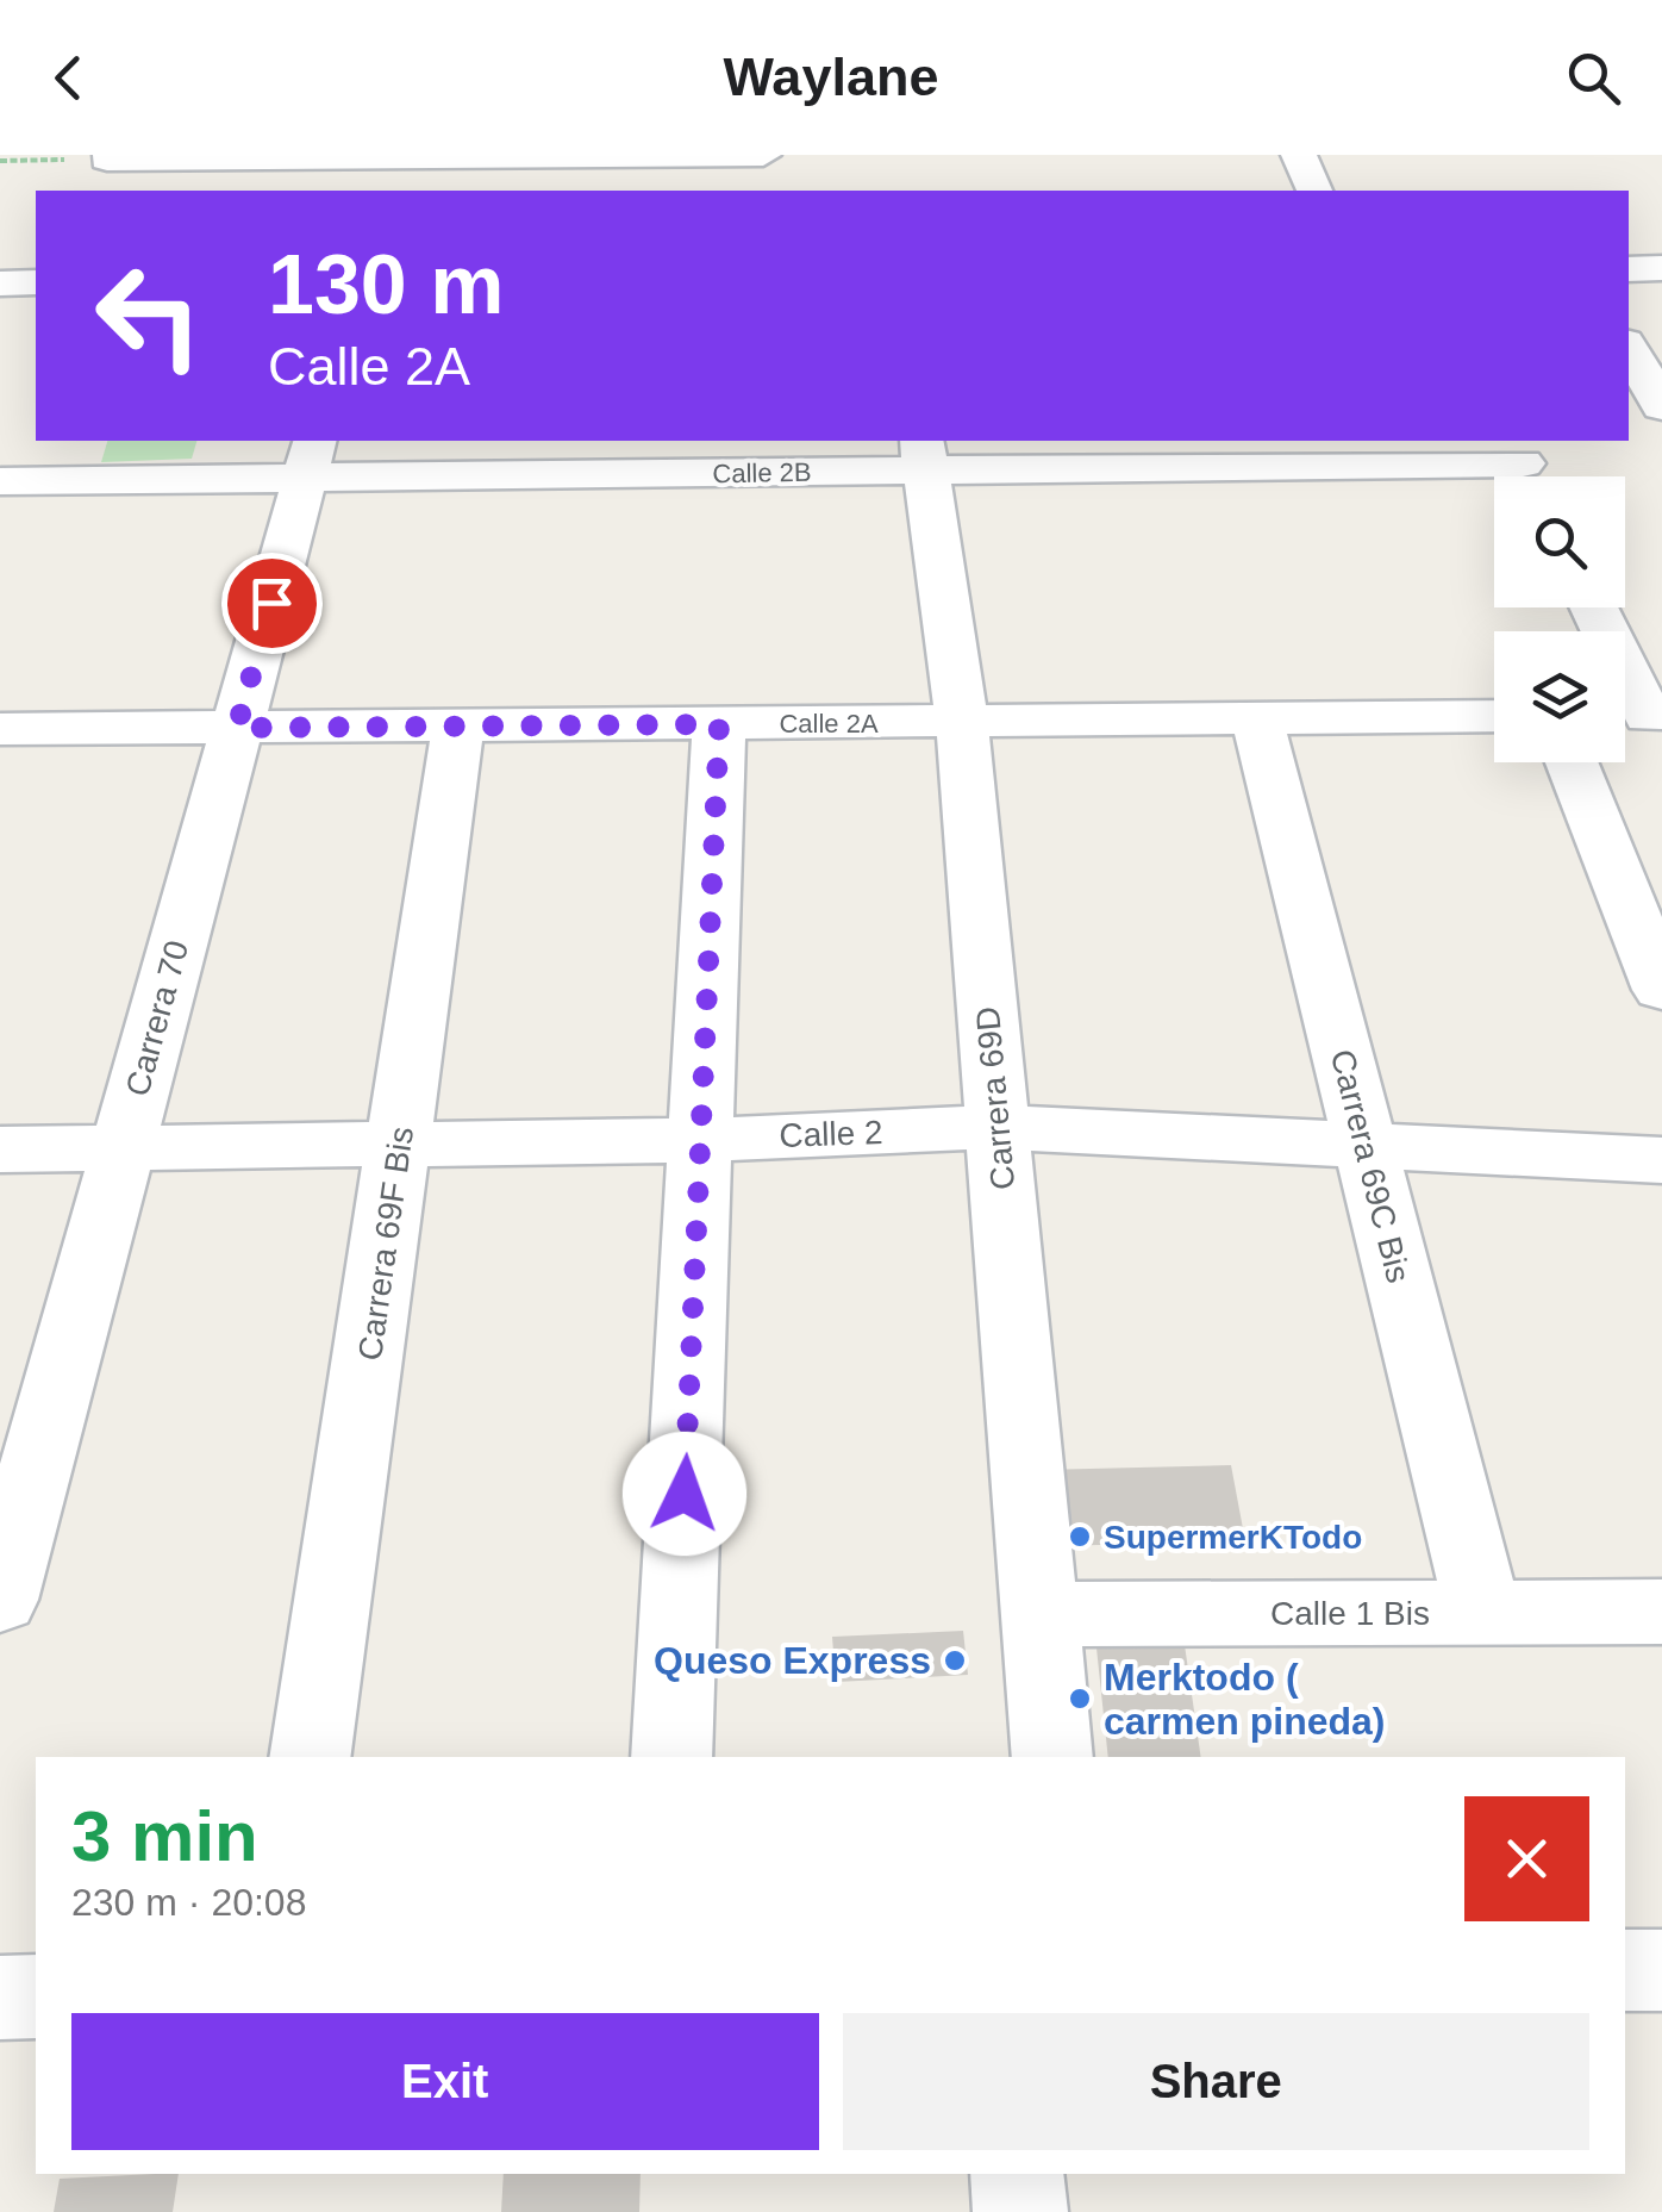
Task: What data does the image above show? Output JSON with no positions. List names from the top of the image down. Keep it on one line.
{"streets":{"street":["Calle 2B","Calle 2A","Carrera 70","Carrera 69D","Calle 2","Carrera 69C Bis","Carrera 69F Bis","Calle 1 Bis"]},"crossings":[["Calle 2B","Carrera 70"],["Calle 2B","Carrera 69D"],["Calle 2A","Carrera 70"],["Calle 2A","Carrera 69D"],["Calle 2A","Carrera 69C Bis"],["Calle 2A","Carrera 69F Bis"],["Carrera 70","Calle 2"],["Carrera 69D","Calle 2"],["Carrera 69D","Calle 1 Bis"],["Calle 2","Carrera 69C Bis"],["Calle 2","Carrera 69F Bis"],["Carrera 69C Bis","Calle 1 Bis"]],"places":["SupermerKTodo","Queso Express","Merktodo ( carmen pineda)"],"page":{"header":"Waylane","turn":["130 m","Calle 2A"],"heading":["3 min","230 m · 20:08"],"buttons":["Exit","Share"]}}
